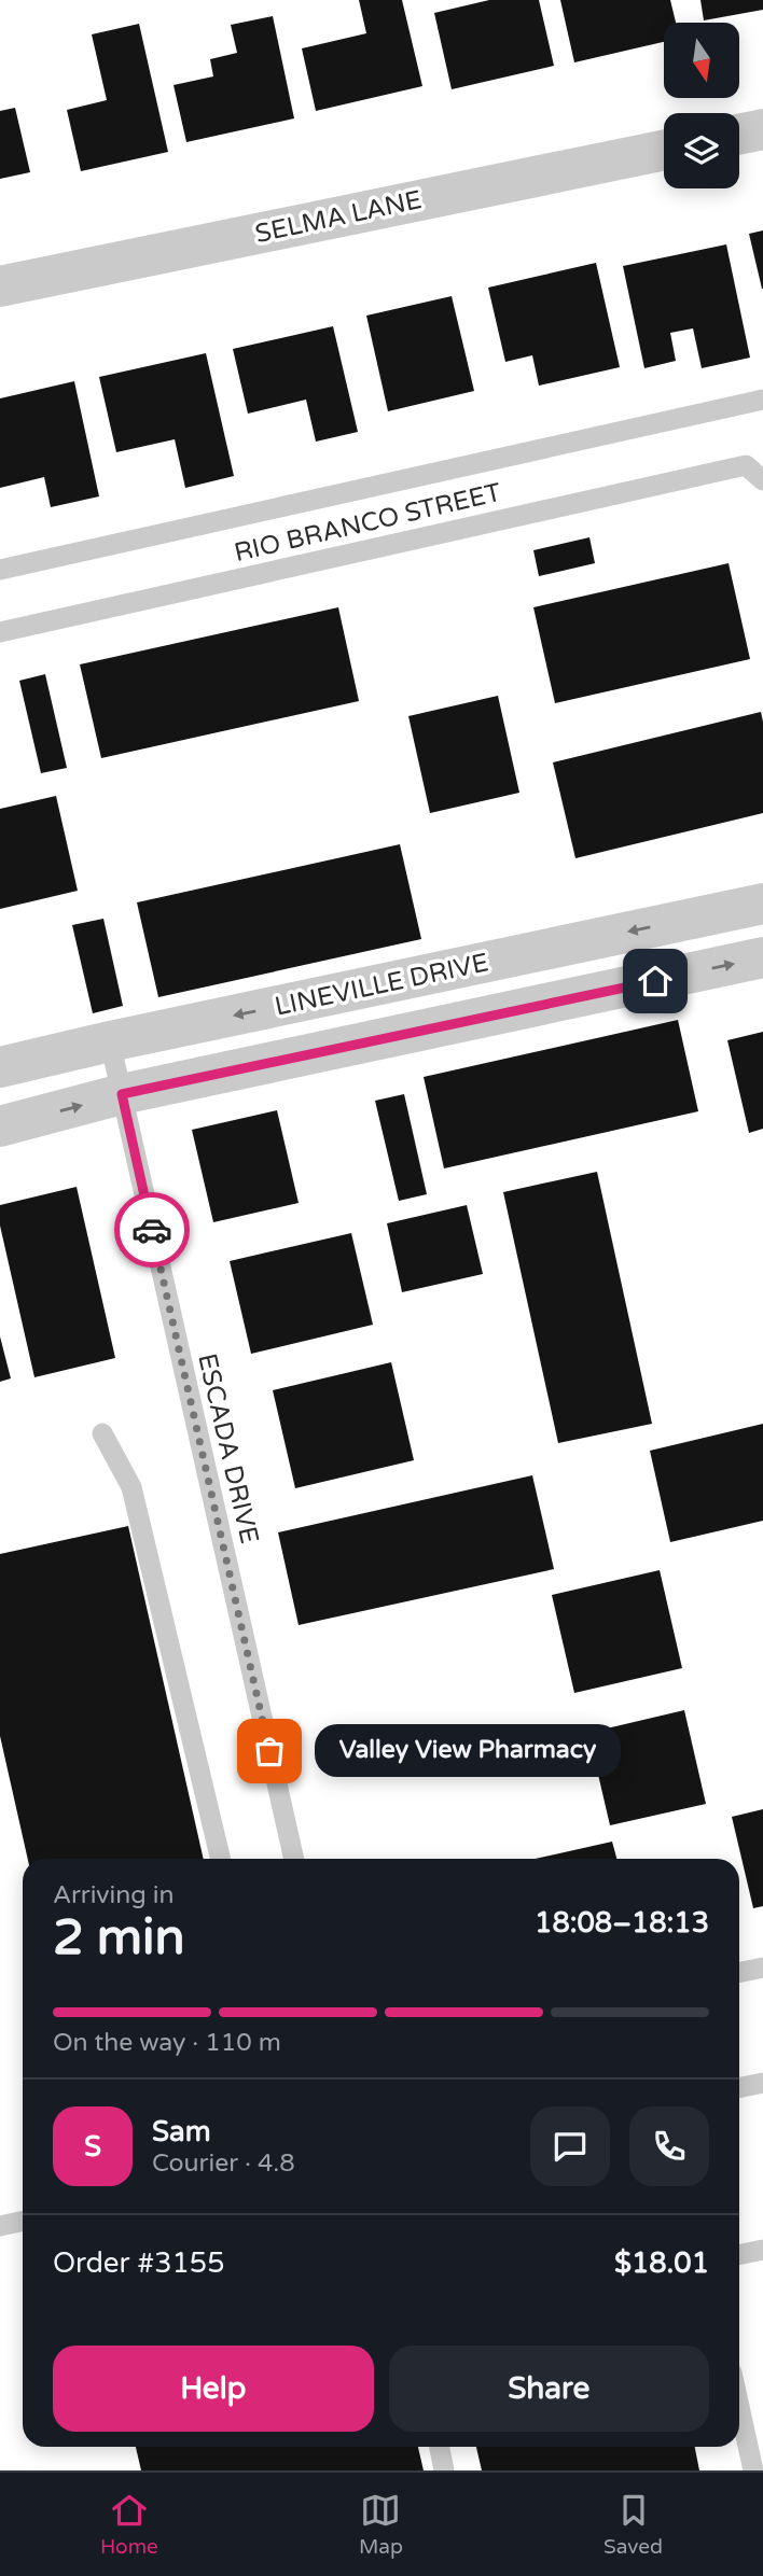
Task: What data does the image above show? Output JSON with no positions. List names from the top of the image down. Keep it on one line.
{"streets":{"street":["SELMA LANE","LINEVILLE DRIVE"],"lane":["RIO BRANCO STREET","ESCADA DRIVE"]},"crossings":[["LINEVILLE DRIVE","ESCADA DRIVE"]],"places":["Valley View Pharmacy"],"north":"bottom","page":{"bubble":"Valley View Pharmacy","heading":["2 min","Arriving in","18:08–18:13"],"panel":["Sam","Courier · 4.8","Order #3155","$18.01"],"bar":"On the way · 110 m","round":"S","buttons":["Help","Share"],"tabs":["Home","Map","Saved"]}}
